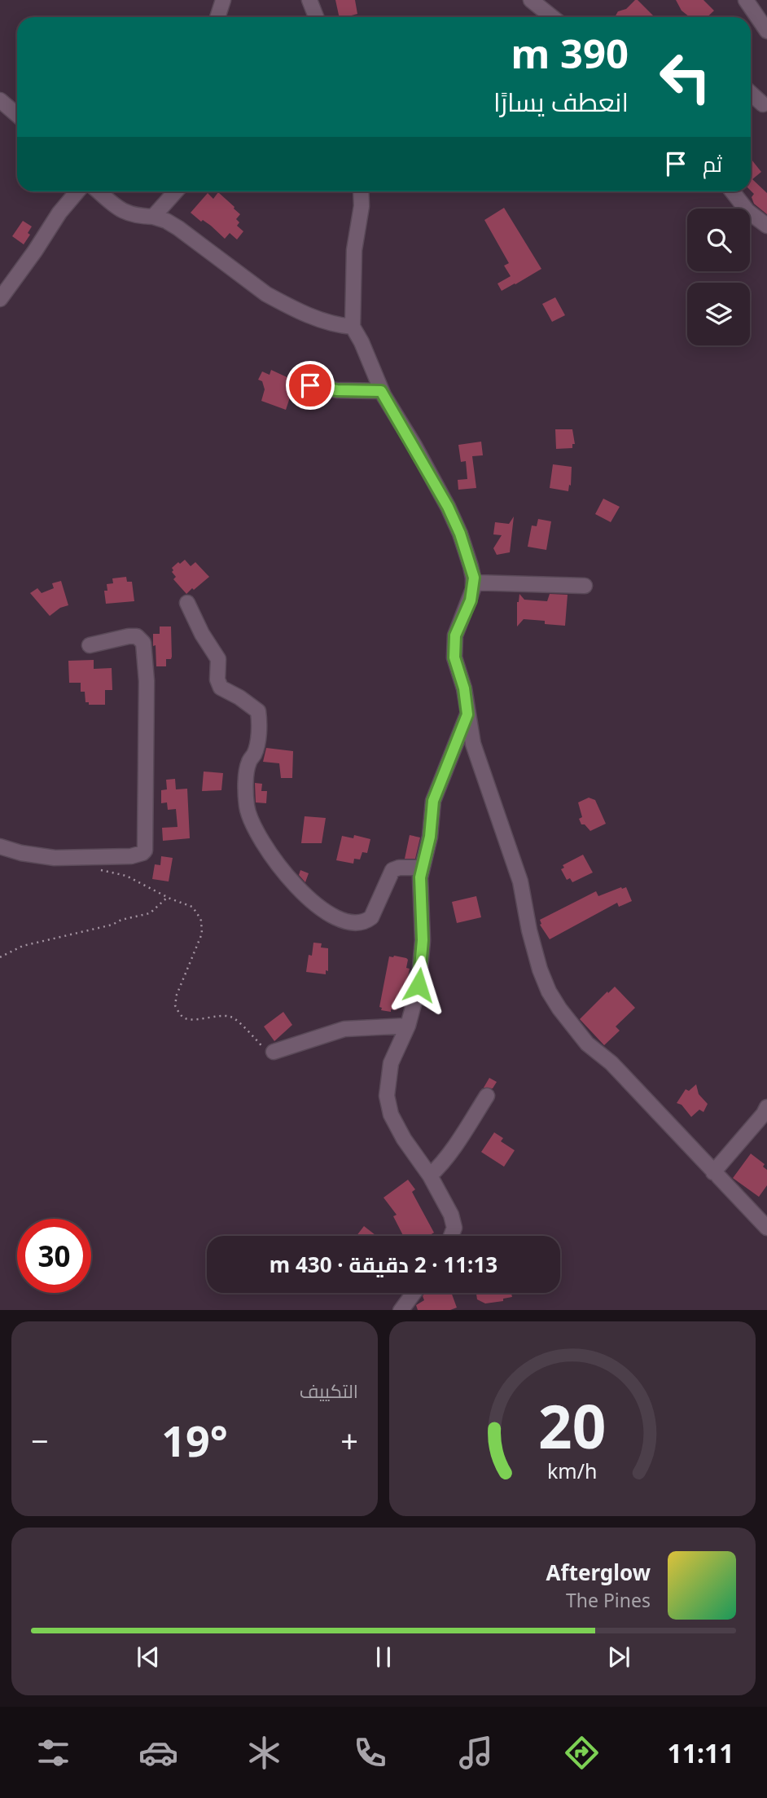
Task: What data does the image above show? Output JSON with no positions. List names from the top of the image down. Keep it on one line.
{"page":{"turn":["390 m","انعطف يسارًا"],"then":"ثم","limit":"30","trip":"11:13 · 2 دقيقة · 430 m","tile":"التكييف","heat":["−","19°","+"],"song":["Afterglow","The Pines"],"tabs":"11:11","gauge":["20","km/h"]}}
